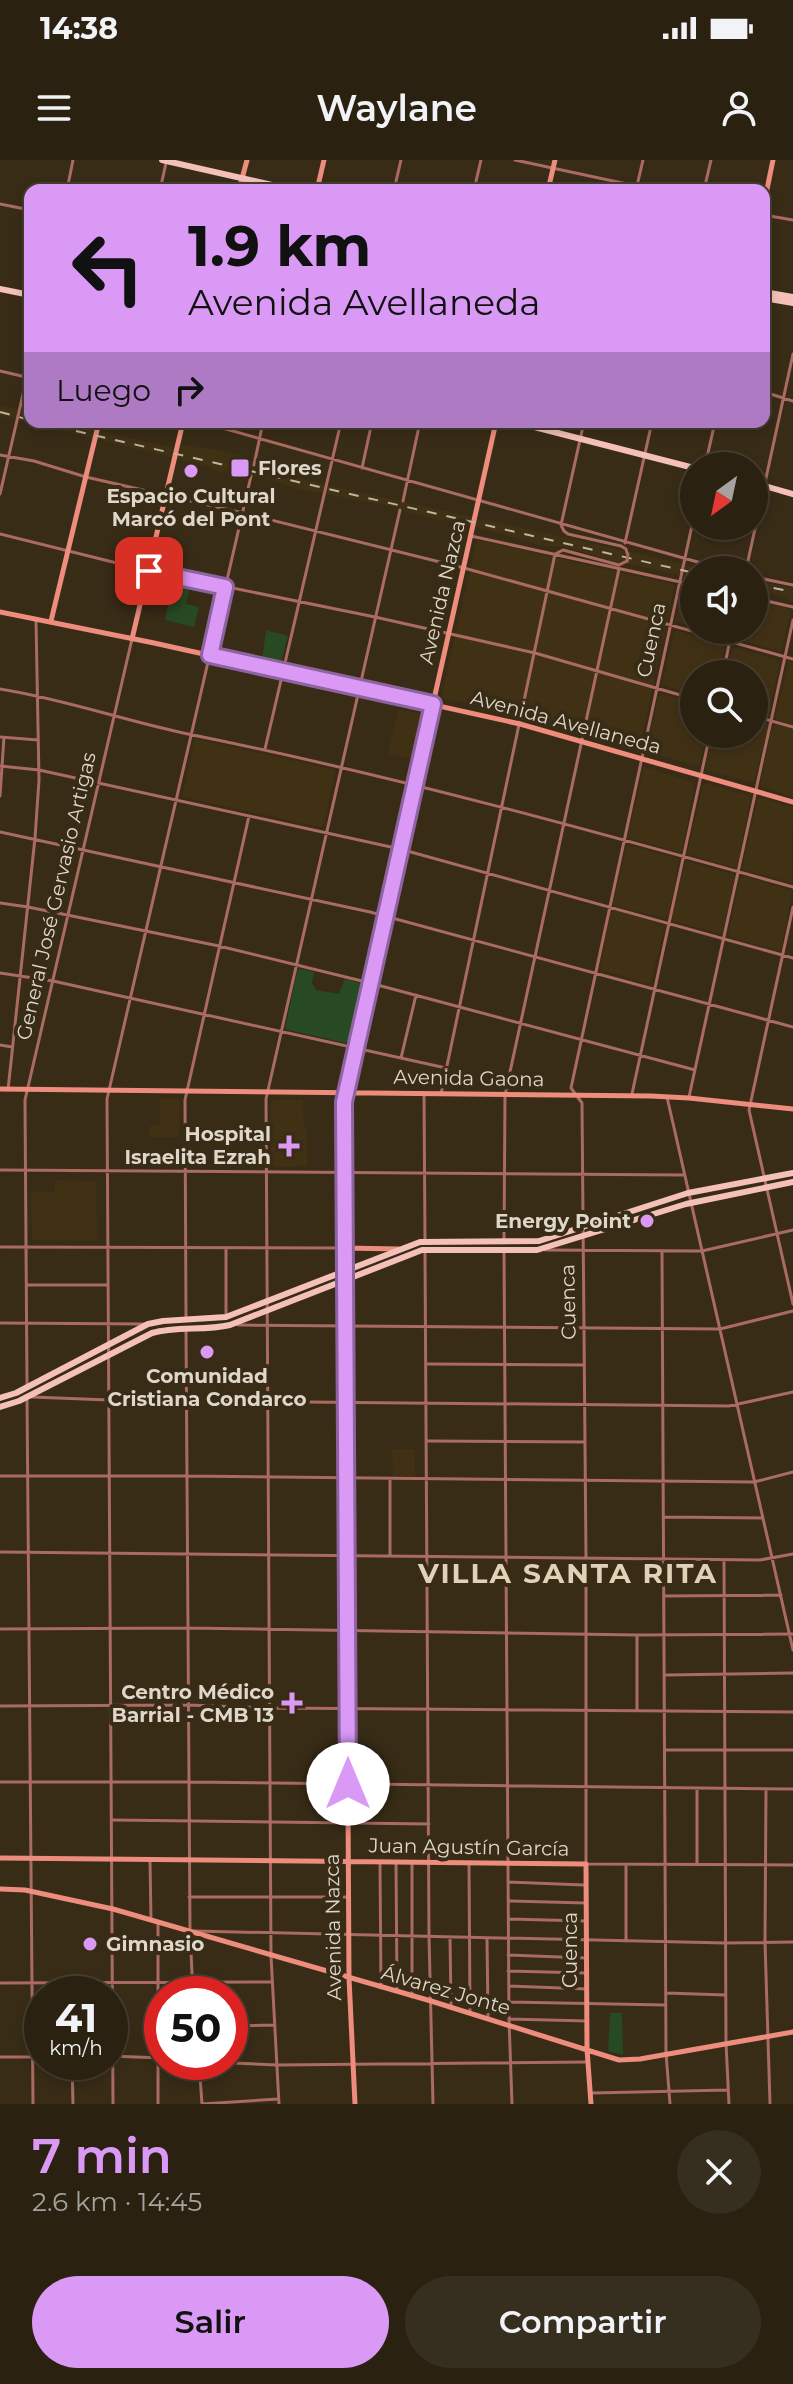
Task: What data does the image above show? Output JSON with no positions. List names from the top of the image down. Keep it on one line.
{"streets":{"main road":["Avenida Nazca","Cuenca","Avenida Avellaneda","General José Gervasio Artigas","Avenida Gaona","Juan Agustín García","Álvarez Jonte"]},"crossings":[["Avenida Nazca","Avenida Avellaneda"],["Avenida Nazca","Avenida Gaona"],["Avenida Nazca","Juan Agustín García"],["Avenida Nazca","Álvarez Jonte"],["Cuenca","Avenida Avellaneda"],["Cuenca","Avenida Gaona"],["Cuenca","Juan Agustín García"],["Cuenca","Álvarez Jonte"],["Avenida Avellaneda","General José Gervasio Artigas"],["General José Gervasio Artigas","Avenida Gaona"],["General José Gervasio Artigas","Juan Agustín García"],["General José Gervasio Artigas","Álvarez Jonte"]],"districts":["VILLA SANTA RITA"],"places":{"transit":["Flores"],"other":["Espacio Cultural Marcó del Pont","Energy Point","Comunidad Cristiana Condarco","Gimnasio"],"health":["Hospital Israelita Ezrah","Centro Médico Barrial - CMB 13"]},"north":"bottom left","page":{"status":"14:38","header":"Waylane","turn":["1.9 km","Avenida Avellaneda"],"then":"Luego","speed":"41 km/h","limit":"50","heading":["7 min","2.6 km · 14:45"],"buttons":["Salir","Compartir"]}}
